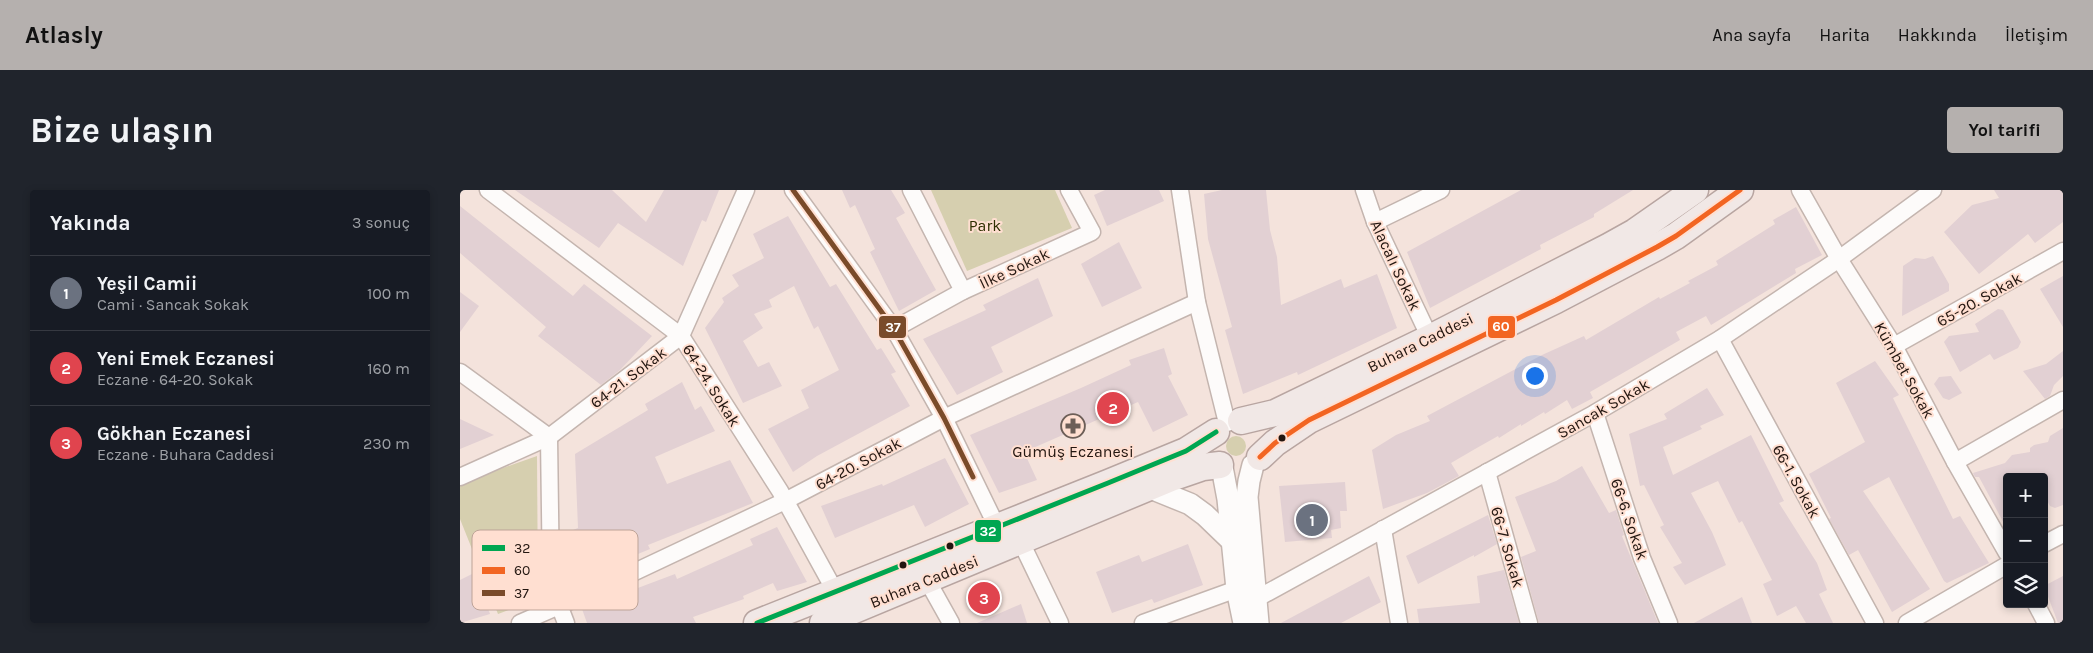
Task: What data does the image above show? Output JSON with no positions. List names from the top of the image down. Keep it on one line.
{"streets":{"main road":["Buhara Caddesi"],"street":["Alacalı Sokak","İlke Sokak","65-20. Sokak","Kümbet Sokak","64-21. Sokak","64-24. Sokak","Sancak Sokak","64-20. Sokak","66-1. Sokak","66-6. Sokak","66-7. Sokak"]},"crossings":[["Alacalı Sokak","Buhara Caddesi"],["65-20. Sokak","Kümbet Sokak"],["Buhara Caddesi","64-24. Sokak"],["Kümbet Sokak","Sancak Sokak"],["64-21. Sokak","64-24. Sokak"],["64-24. Sokak","64-20. Sokak"],["Sancak Sokak","66-1. Sokak"],["Sancak Sokak","66-6. Sokak"],["Sancak Sokak","66-7. Sokak"]],"parks":["Park"],"places":{"pharmacy":["Gümüş Eczanesi"]},"lines":["transit line 60","transit line 37","transit line 32"],"legend":["32","60","37"],"page":{"header":"Atlasly","nav":["Ana sayfa","Harita","Hakkında","İletişim"],"buttons":"Yol tarifi","title":"Bize ulaşın","heading":["Yakında","3 sonuç"],"list":[{"mark":"1","name":"Yeşil Camii","note":"Cami · Sancak Sokak","value":"100 m"},{"mark":"2","name":"Yeni Emek Eczanesi","note":"Eczane · 64-20. Sokak","value":"160 m"},{"mark":"3","name":"Gökhan Eczanesi","note":"Eczane · Buhara Caddesi","value":"230 m"}],"pins":["2","1","3"],"map_buttons":["+","−"]}}
